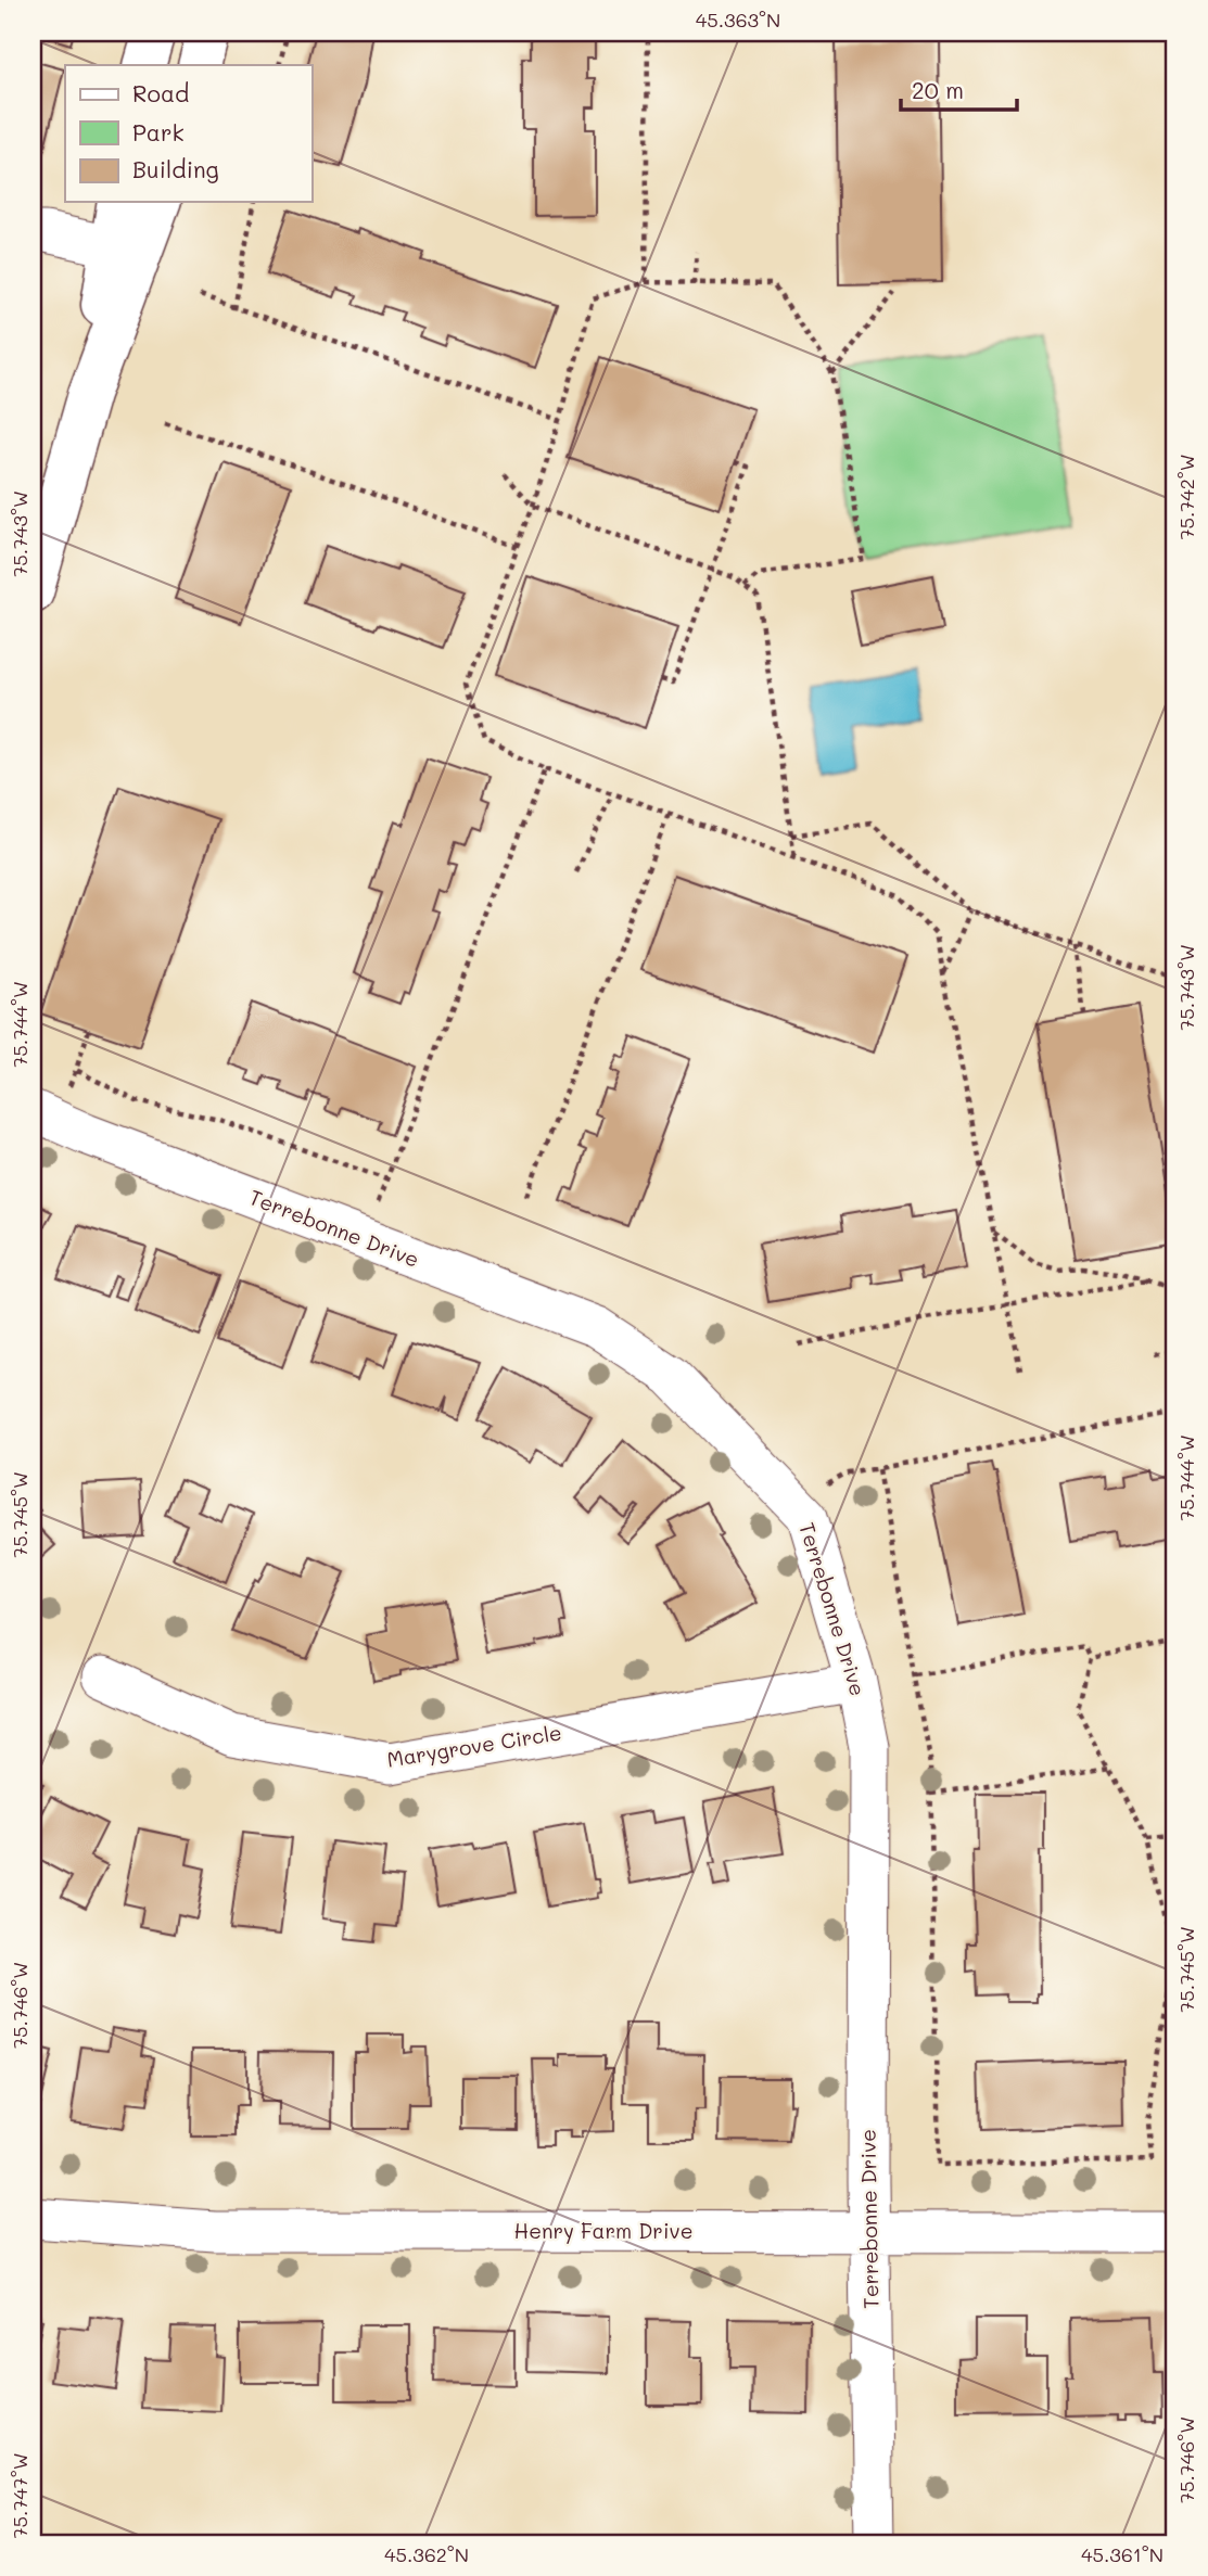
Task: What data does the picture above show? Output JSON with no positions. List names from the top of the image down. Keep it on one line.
{"streets":{"street":["Terrebonne Drive","Marygrove Circle","Henry Farm Drive"]},"crossings":[["Terrebonne Drive","Marygrove Circle"],["Terrebonne Drive","Henry Farm Drive"]],"legend":["Road","Park","Building"],"scale_bar":"20 m","coordinates":["45.363°N","75.742°W","75.743°W","75.744°W","75.745°W","75.746°W","75.747°W","45.362°N","45.361°N"]}
